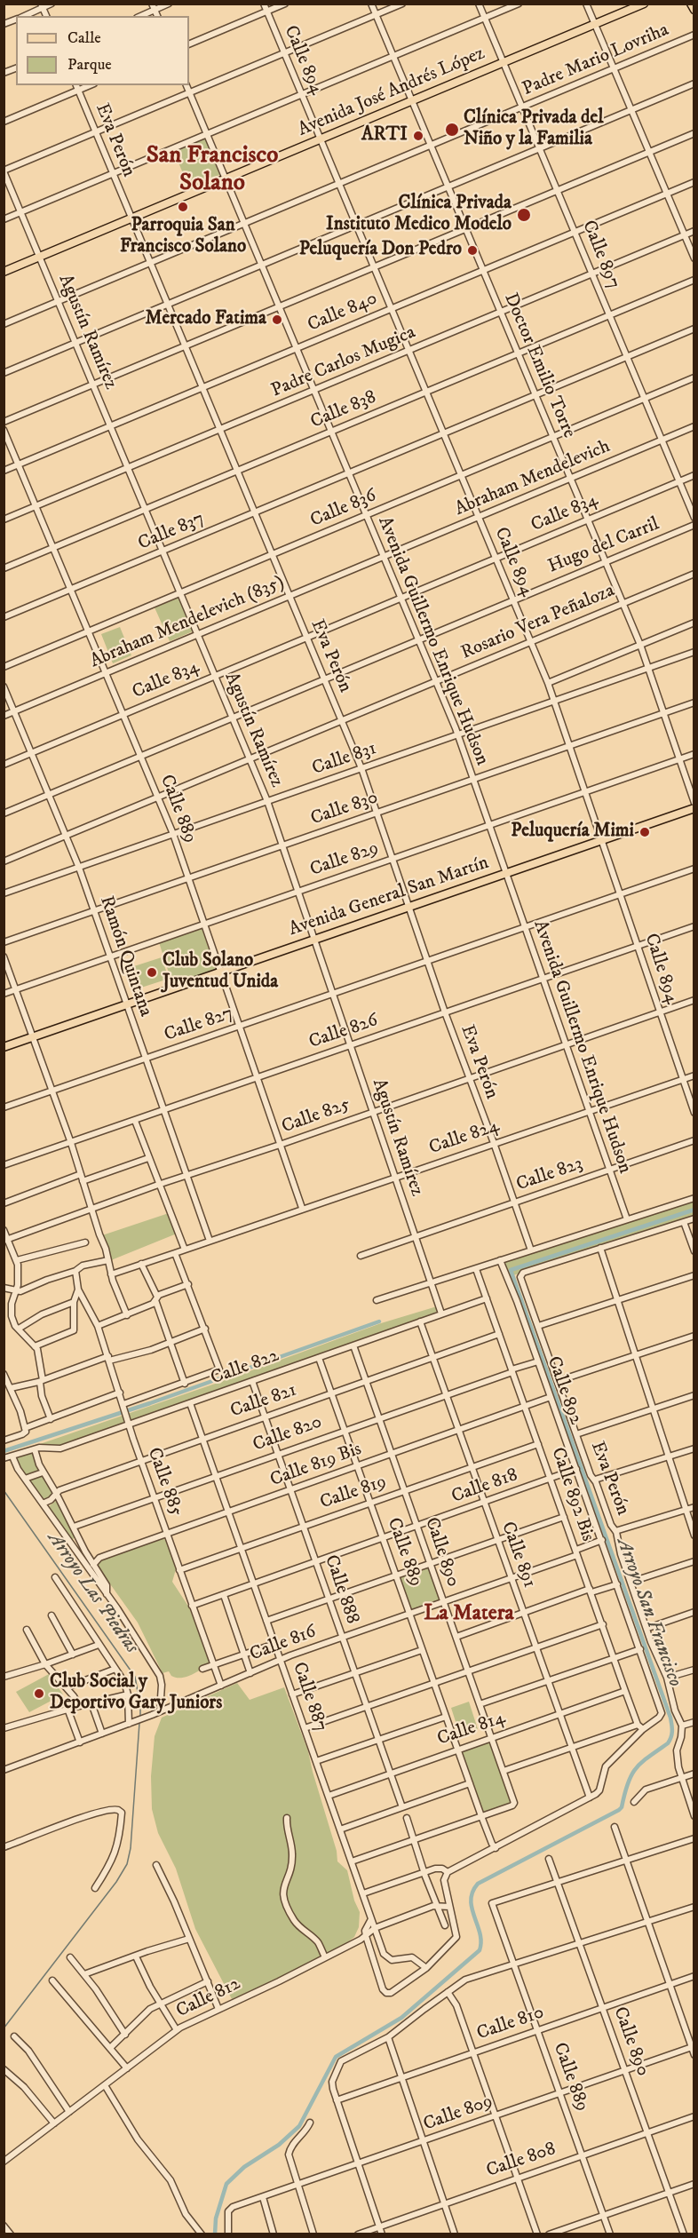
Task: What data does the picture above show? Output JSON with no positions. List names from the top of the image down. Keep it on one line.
{"streets":{"main road":["Avenida José Andrés López","Avenida General San Martín"],"street":["Calle 894","Padre Mario Lovriha","Eva Perón","Calle 897","Calle 840","Agustín Ramírez","Padre Carlos Mugica","Doctor Emilio Torre","Calle 838","Abraham Mendelevich","Calle 836","Calle 834","Calle 837","Hugo del Carril","Abraham Mendelevich (835)","Rosario Vera Peñaloza","Avenida Guillermo Enrique Hudson","Calle 831","Calle 889","Calle 830","Calle 829","Ramón Quintana","Calle 827","Calle 826","Calle 825","Calle 824","Calle 823","Calle 822","Calle 892","Calle 821","Calle 820","Calle 819 Bis","Calle 885","Calle 818","Calle 819","Calle 892 Bis","Calle 890","Calle 891","Calle 888","Calle 816","Calle 887","Calle 814","Calle 812","Calle 810","Calle 809","Calle 808"]},"crossings":[["Calle 894","Padre Mario Lovriha"],["Calle 894","Avenida José Andrés López"],["Calle 894","Calle 840"],["Calle 894","Padre Carlos Mugica"],["Calle 894","Calle 838"],["Calle 894","Abraham Mendelevich"],["Calle 894","Calle 836"],["Calle 894","Calle 834"],["Calle 894","Calle 837"],["Calle 894","Hugo del Carril"],["Calle 894","Rosario Vera Peñaloza"],["Calle 894","Calle 831"],["Calle 894","Calle 830"],["Calle 894","Calle 829"],["Calle 894","Avenida General San Martín"],["Calle 894","Calle 827"],["Calle 894","Calle 826"],["Calle 894","Calle 825"],["Calle 894","Calle 824"],["Padre Mario Lovriha","Eva Perón"],["Padre Mario Lovriha","Calle 897"],["Padre Mario Lovriha","Agustín Ramírez"],["Padre Mario Lovriha","Doctor Emilio Torre"],["Padre Mario Lovriha","Avenida Guillermo Enrique Hudson"],["Avenida José Andrés López","Eva Perón"],["Avenida José Andrés López","Calle 897"],["Avenida José Andrés López","Agustín Ramírez"],["Avenida José Andrés López","Doctor Emilio Torre"],["Avenida José Andrés López","Avenida Guillermo Enrique Hudson"],["Eva Perón","Calle 840"],["Eva Perón","Padre Carlos Mugica"],["Eva Perón","Calle 838"],["Eva Perón","Calle 836"],["Eva Perón","Calle 834"],["Eva Perón","Calle 837"],["Eva Perón","Hugo del Carril"],["Eva Perón","Abraham Mendelevich (835)"],["Eva Perón","Rosario Vera Peñaloza"],["Eva Perón","Calle 831"],["Eva Perón","Calle 830"],["Eva Perón","Calle 829"],["Eva Perón","Avenida General San Martín"],["Eva Perón","Calle 827"],["Eva Perón","Calle 826"],["Eva Perón","Calle 825"],["Eva Perón","Calle 824"],["Eva Perón","Calle 823"],["Calle 897","Calle 840"],["Calle 897","Padre Carlos Mugica"],["Calle 897","Calle 838"],["Calle 897","Abraham Mendelevich"],["Calle 897","Calle 836"],["Calle 897","Calle 834"],["Calle 897","Calle 837"],["Calle 840","Agustín Ramírez"],["Calle 840","Doctor Emilio Torre"],["Calle 840","Avenida Guillermo Enrique Hudson"],["Calle 840","Calle 889"],["Agustín Ramírez","Padre Carlos Mugica"],["Agustín Ramírez","Calle 838"],["Agustín Ramírez","Calle 836"],["Agustín Ramírez","Calle 834"],["Agustín Ramírez","Calle 837"],["Agustín Ramírez","Hugo del Carril"],["Agustín Ramírez","Abraham Mendelevich (835)"],["Agustín Ramírez","Rosario Vera Peñaloza"],["Agustín Ramírez","Calle 831"],["Agustín Ramírez","Calle 830"],["Agustín Ramírez","Calle 829"],["Agustín Ramírez","Avenida General San Martín"],["Agustín Ramírez","Calle 827"],["Agustín Ramírez","Calle 826"],["Agustín Ramírez","Calle 825"],["Agustín Ramírez","Calle 824"],["Agustín Ramírez","Calle 823"],["Agustín Ramírez","Calle 822"],["Padre Carlos Mugica","Doctor Emilio Torre"],["Padre Carlos Mugica","Avenida Guillermo Enrique Hudson"],["Padre Carlos Mugica","Calle 889"],["Doctor Emilio Torre","Calle 838"],["Doctor Emilio Torre","Abraham Mendelevich"],["Doctor Emilio Torre","Calle 836"],["Doctor Emilio Torre","Calle 834"],["Doctor Emilio Torre","Calle 837"],["Doctor Emilio Torre","Hugo del Carril"],["Doctor Emilio Torre","Rosario Vera Peñaloza"],["Doctor Emilio Torre","Calle 831"],["Doctor Emilio Torre","Calle 830"],["Doctor Emilio Torre","Calle 829"],["Calle 838","Avenida Guillermo Enrique Hudson"],["Calle 838","Calle 889"],["Abraham Mendelevich","Abraham Mendelevich (835)"],["Abraham Mendelevich","Avenida Guillermo Enrique Hudson"],["Calle 836","Avenida Guillermo Enrique Hudson"],["Calle 836","Calle 889"],["Calle 834","Avenida Guillermo Enrique Hudson"],["Calle 834","Calle 889"],["Calle 834","Ramón Quintana"],["Calle 837","Avenida Guillermo Enrique Hudson"],["Calle 837","Calle 889"],["Hugo del Carril","Avenida Guillermo Enrique Hudson"],["Hugo del Carril","Calle 889"],["Hugo del Carril","Ramón Quintana"],["Abraham Mendelevich (835)","Avenida Guillermo Enrique Hudson"],["Abraham Mendelevich (835)","Calle 889"],["Abraham Mendelevich (835)","Ramón Quintana"],["Rosario Vera Peñaloza","Avenida Guillermo Enrique Hudson"],["Rosario Vera Peñaloza","Calle 889"],["Rosario Vera Peñaloza","Ramón Quintana"],["Avenida Guillermo Enrique Hudson","Calle 831"],["Avenida Guillermo Enrique Hudson","Calle 830"],["Avenida Guillermo Enrique Hudson","Calle 829"],["Avenida Guillermo Enrique Hudson","Avenida General San Martín"],["Avenida Guillermo Enrique Hudson","Calle 827"],["Avenida Guillermo Enrique Hudson","Calle 826"],["Avenida Guillermo Enrique Hudson","Calle 825"],["Avenida Guillermo Enrique Hudson","Calle 824"],["Avenida Guillermo Enrique Hudson","Calle 823"],["Calle 831","Calle 889"],["Calle 831","Ramón Quintana"],["Calle 889","Calle 830"],["Calle 889","Calle 829"],["Calle 889","Avenida General San Martín"],["Calle 889","Calle 827"],["Calle 889","Calle 826"],["Calle 889","Calle 825"],["Calle 889","Calle 824"],["Calle 889","Calle 822"],["Calle 889","Calle 821"],["Calle 889","Calle 820"],["Calle 889","Calle 819 Bis"],["Calle 889","Calle 818"],["Calle 889","Calle 819"],["Calle 889","Calle 890"],["Calle 889","Calle 816"],["Calle 889","Calle 814"],["Calle 889","Calle 810"],["Calle 889","Calle 809"],["Calle 889","Calle 808"],["Calle 830","Ramón Quintana"],["Calle 829","Ramón Quintana"],["Avenida General San Martín","Ramón Quintana"],["Ramón Quintana","Calle 827"],["Ramón Quintana","Calle 826"],["Ramón Quintana","Calle 825"],["Ramón Quintana","Calle 824"],["Calle 822","Calle 885"],["Calle 822","Calle 892 Bis"],["Calle 822","Calle 890"],["Calle 822","Calle 891"],["Calle 822","Calle 888"],["Calle 822","Calle 887"],["Calle 892","Calle 820"],["Calle 892","Calle 819 Bis"],["Calle 892","Calle 818"],["Calle 892","Calle 892 Bis"],["Calle 892","Calle 816"],["Calle 821","Calle 885"],["Calle 821","Calle 892 Bis"],["Calle 821","Calle 890"],["Calle 821","Calle 891"],["Calle 821","Calle 888"],["Calle 821","Calle 887"],["Calle 820","Calle 885"],["Calle 820","Calle 892 Bis"],["Calle 820","Calle 890"],["Calle 820","Calle 891"],["Calle 820","Calle 888"],["Calle 820","Calle 887"],["Calle 819 Bis","Calle 885"],["Calle 819 Bis","Calle 892 Bis"],["Calle 819 Bis","Calle 890"],["Calle 819 Bis","Calle 891"],["Calle 819 Bis","Calle 888"],["Calle 819 Bis","Calle 887"],["Calle 885","Calle 818"],["Calle 885","Calle 819"],["Calle 885","Calle 816"],["Calle 818","Calle 892 Bis"],["Calle 818","Calle 890"],["Calle 818","Calle 891"],["Calle 818","Calle 888"],["Calle 818","Calle 887"],["Calle 819","Calle 892 Bis"],["Calle 819","Calle 890"],["Calle 819","Calle 891"],["Calle 819","Calle 888"],["Calle 819","Calle 887"],["Calle 892 Bis","Calle 816"],["Calle 892 Bis","Calle 814"],["Calle 890","Calle 816"],["Calle 890","Calle 814"],["Calle 890","Calle 810"],["Calle 890","Calle 809"],["Calle 890","Calle 808"],["Calle 891","Calle 816"],["Calle 891","Calle 814"],["Calle 888","Calle 816"],["Calle 888","Calle 814"],["Calle 816","Calle 887"],["Calle 887","Calle 814"],["Calle 887","Calle 812"]],"districts":["San Francisco Solano","La Matera"],"water":["Arroyo Las Piedras","Arroyo San Francisco"],"places":["Clínica Privada del Niño y la Familia","ARTI","Parroquia San Francisco Solano","Clínica Privada Instituto Medico Modelo","Peluquería Don Pedro","Mercado Fatima","Peluquería Mimi","Club Solano Juventud Unida","Club Social y Deportivo Gary Juniors"],"legend":["Calle","Parque"]}
